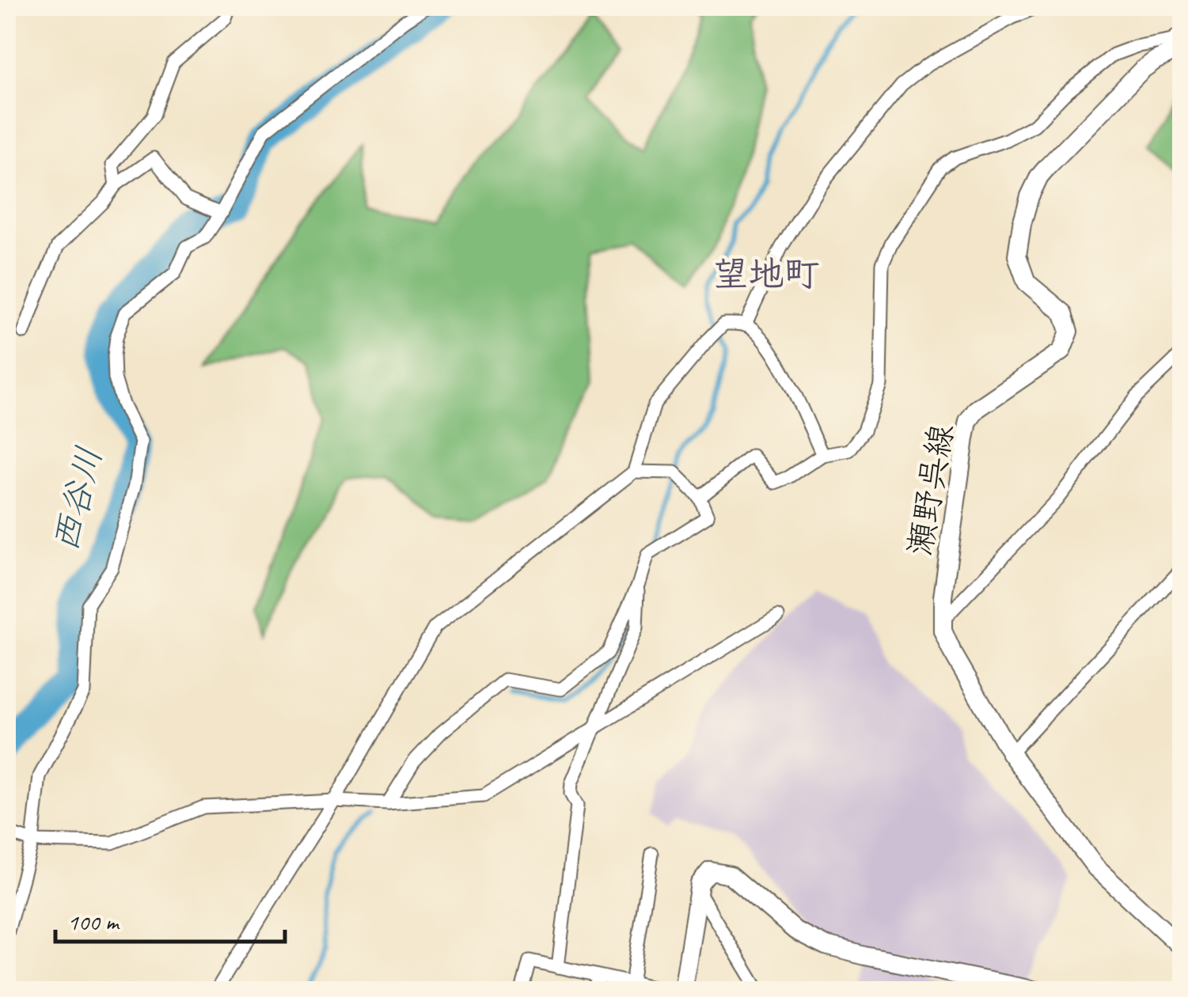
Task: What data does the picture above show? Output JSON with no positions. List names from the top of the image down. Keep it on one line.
{"streets":{"main road":["瀬野呉線"]},"districts":["望地町"],"water":["西谷川"],"scale_bar":"100 m"}
